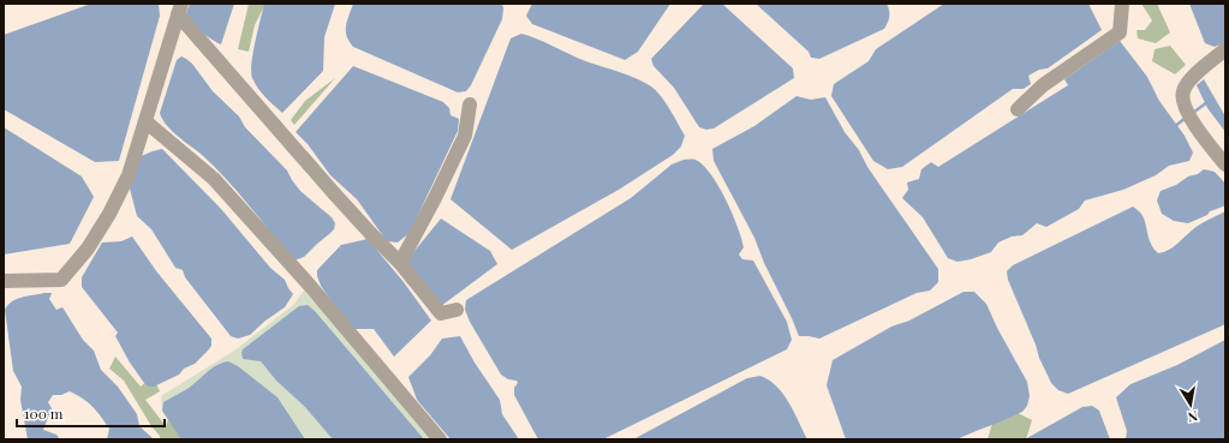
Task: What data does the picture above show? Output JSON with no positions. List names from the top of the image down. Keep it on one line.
{"scale_bar":"100 m","north":"bottom"}
